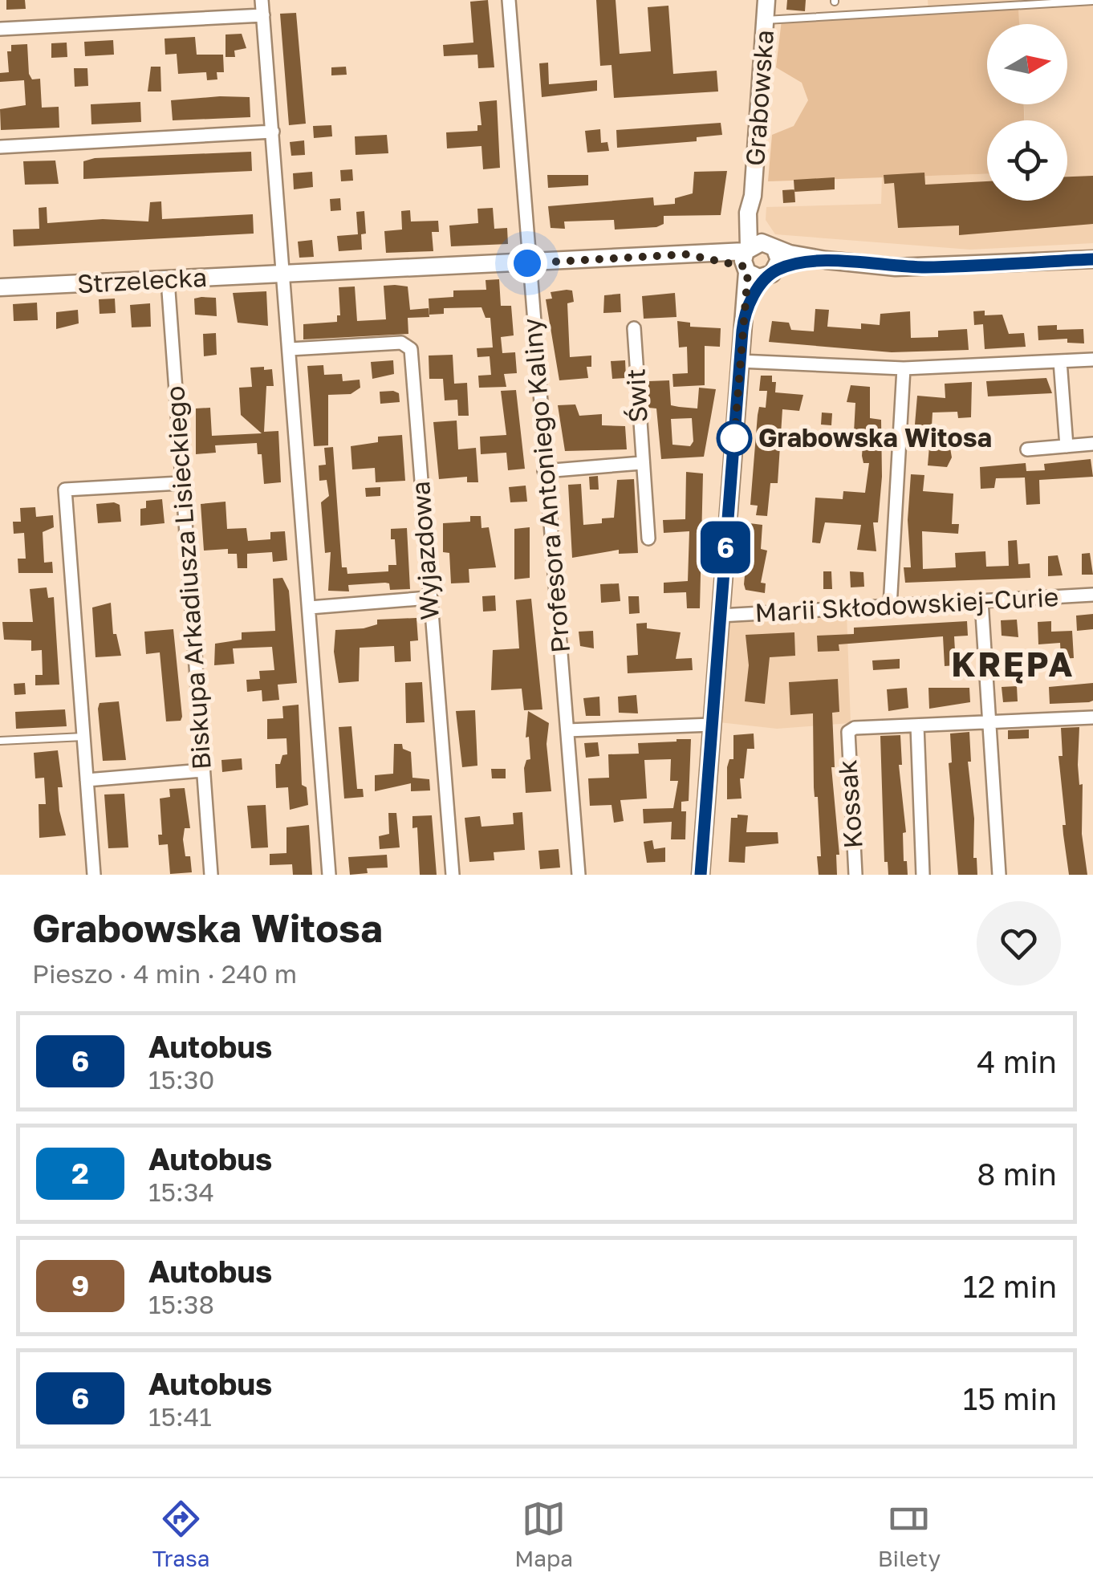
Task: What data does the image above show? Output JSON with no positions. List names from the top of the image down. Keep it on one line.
{"streets":{"street":["Grabowska","Strzelecka","Świt","Profesora Antoniego Kaliny","Wyjazdowa","Biskupa Arkadiusza Lisieckiego","Marii Skłodowskiej-Curie","Kossak"]},"crossings":[["Grabowska","Strzelecka"],["Grabowska","Marii Skłodowskiej-Curie"],["Strzelecka","Profesora Antoniego Kaliny"],["Strzelecka","Biskupa Arkadiusza Lisieckiego"]],"districts":["KRĘPA"],"places":["Grabowska Witosa"],"lines":["bus line 6"],"north":"right","page":{"on_map":"6","heading":["Grabowska Witosa","Pieszo · 4 min · 240 m"],"list":[{"mark":"6","name":"Autobus","note":"15:30","value":"4 min"},{"mark":"2","name":"Autobus","note":"15:34","value":"8 min"},{"mark":"9","name":"Autobus","note":"15:38","value":"12 min"},{"mark":"6","name":"Autobus","note":"15:41","value":"15 min"}],"tabs":["Trasa","Mapa","Bilety"]}}
